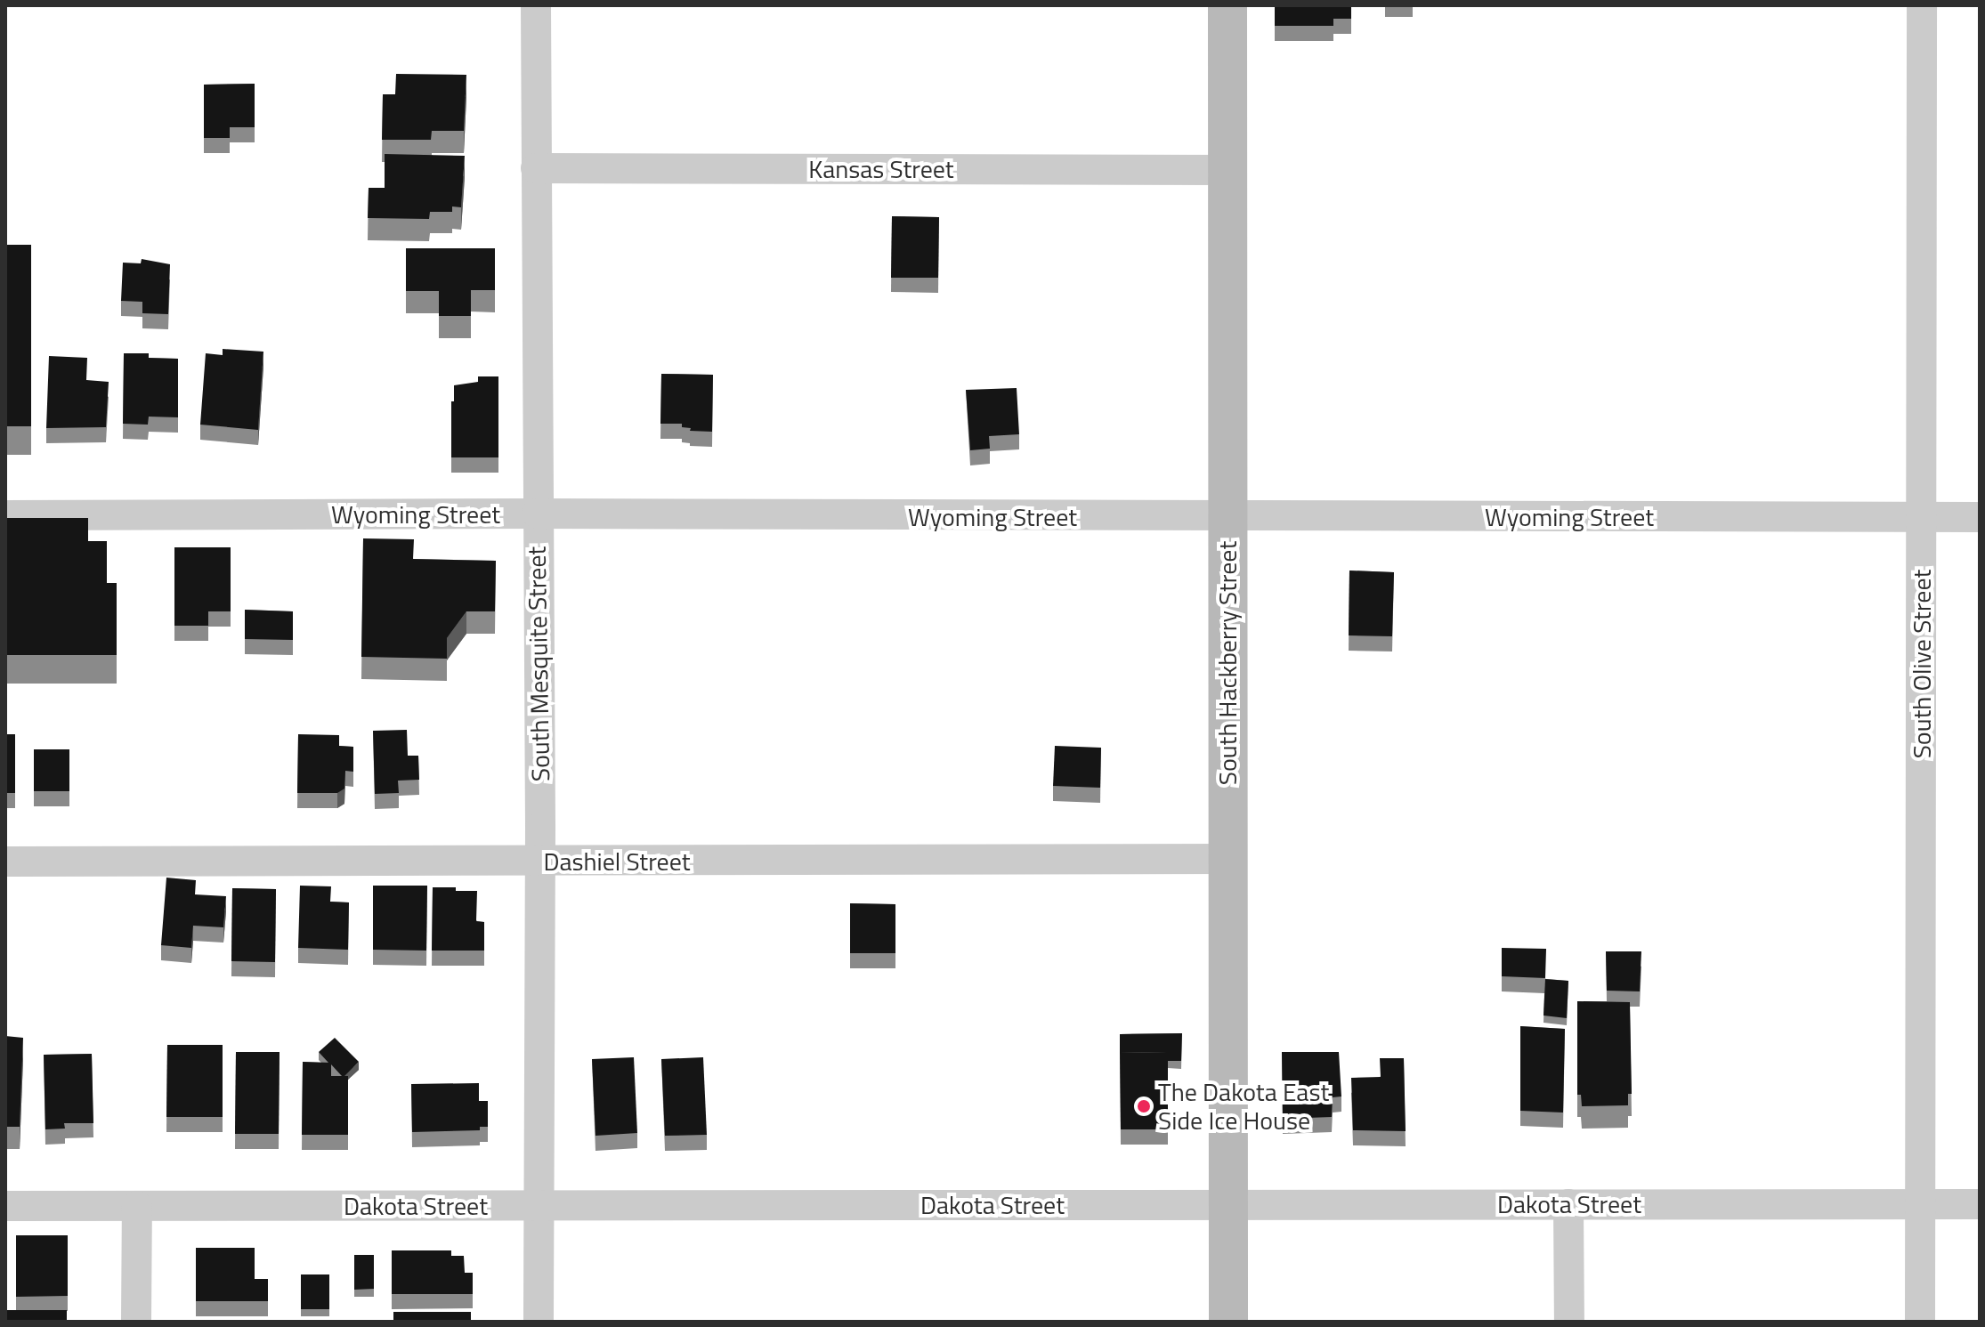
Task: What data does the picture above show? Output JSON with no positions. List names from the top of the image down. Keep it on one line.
{"streets":{"main road":["South Hackberry Street"],"street":["Kansas Street","Wyoming Street","South Mesquite Street","South Olive Street","Dashiel Street","Dakota Street"]},"crossings":[["Kansas Street","South Hackberry Street"],["Kansas Street","South Mesquite Street"],["Wyoming Street","South Hackberry Street"],["Wyoming Street","South Mesquite Street"],["Wyoming Street","South Olive Street"],["South Hackberry Street","Dashiel Street"],["South Hackberry Street","Dakota Street"],["South Mesquite Street","Dashiel Street"],["South Mesquite Street","Dakota Street"],["South Olive Street","Dakota Street"]],"places":["The Dakota East Side Ice House"]}
